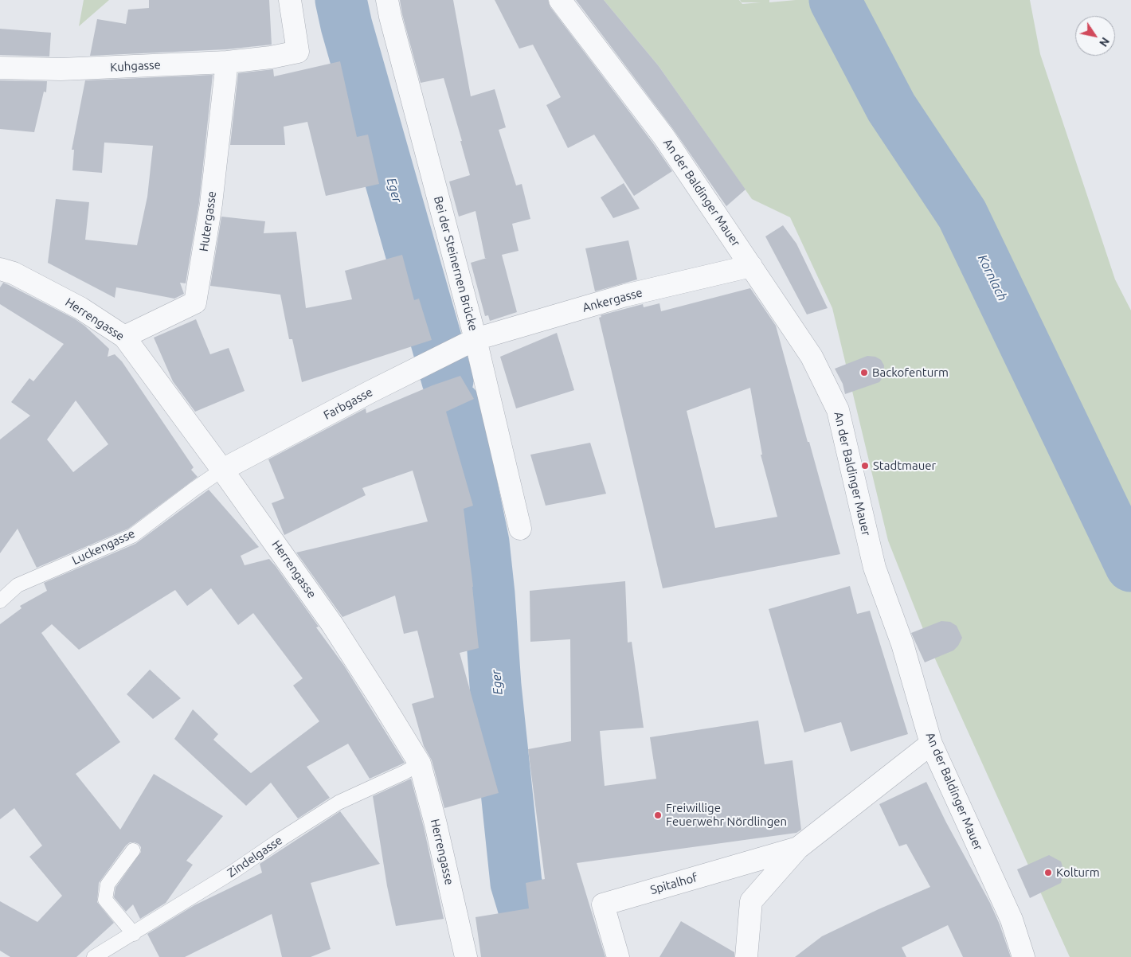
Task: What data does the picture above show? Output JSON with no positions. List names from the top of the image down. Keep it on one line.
{"streets":{"street":["Kuhgasse","An der Baldinger Mauer","Hutergasse","Bei der Steinernen Brücke","Ankergasse","Herrengasse","Farbgasse","Spitalhof"],"lane":["Luckengasse","Zindelgasse"]},"crossings":[["Kuhgasse","Hutergasse"],["An der Baldinger Mauer","Ankergasse"],["An der Baldinger Mauer","Spitalhof"],["Hutergasse","Herrengasse"],["Bei der Steinernen Brücke","Ankergasse"],["Bei der Steinernen Brücke","Farbgasse"],["Ankergasse","Farbgasse"],["Herrengasse","Farbgasse"],["Herrengasse","Luckengasse"],["Herrengasse","Zindelgasse"],["Farbgasse","Luckengasse"]],"water":["Eger","Kornlach"],"places":["Backofenturm","Stadtmauer","Freiwillige Feuerwehr Nördlingen","Kolturm"],"north":"bottom right"}
